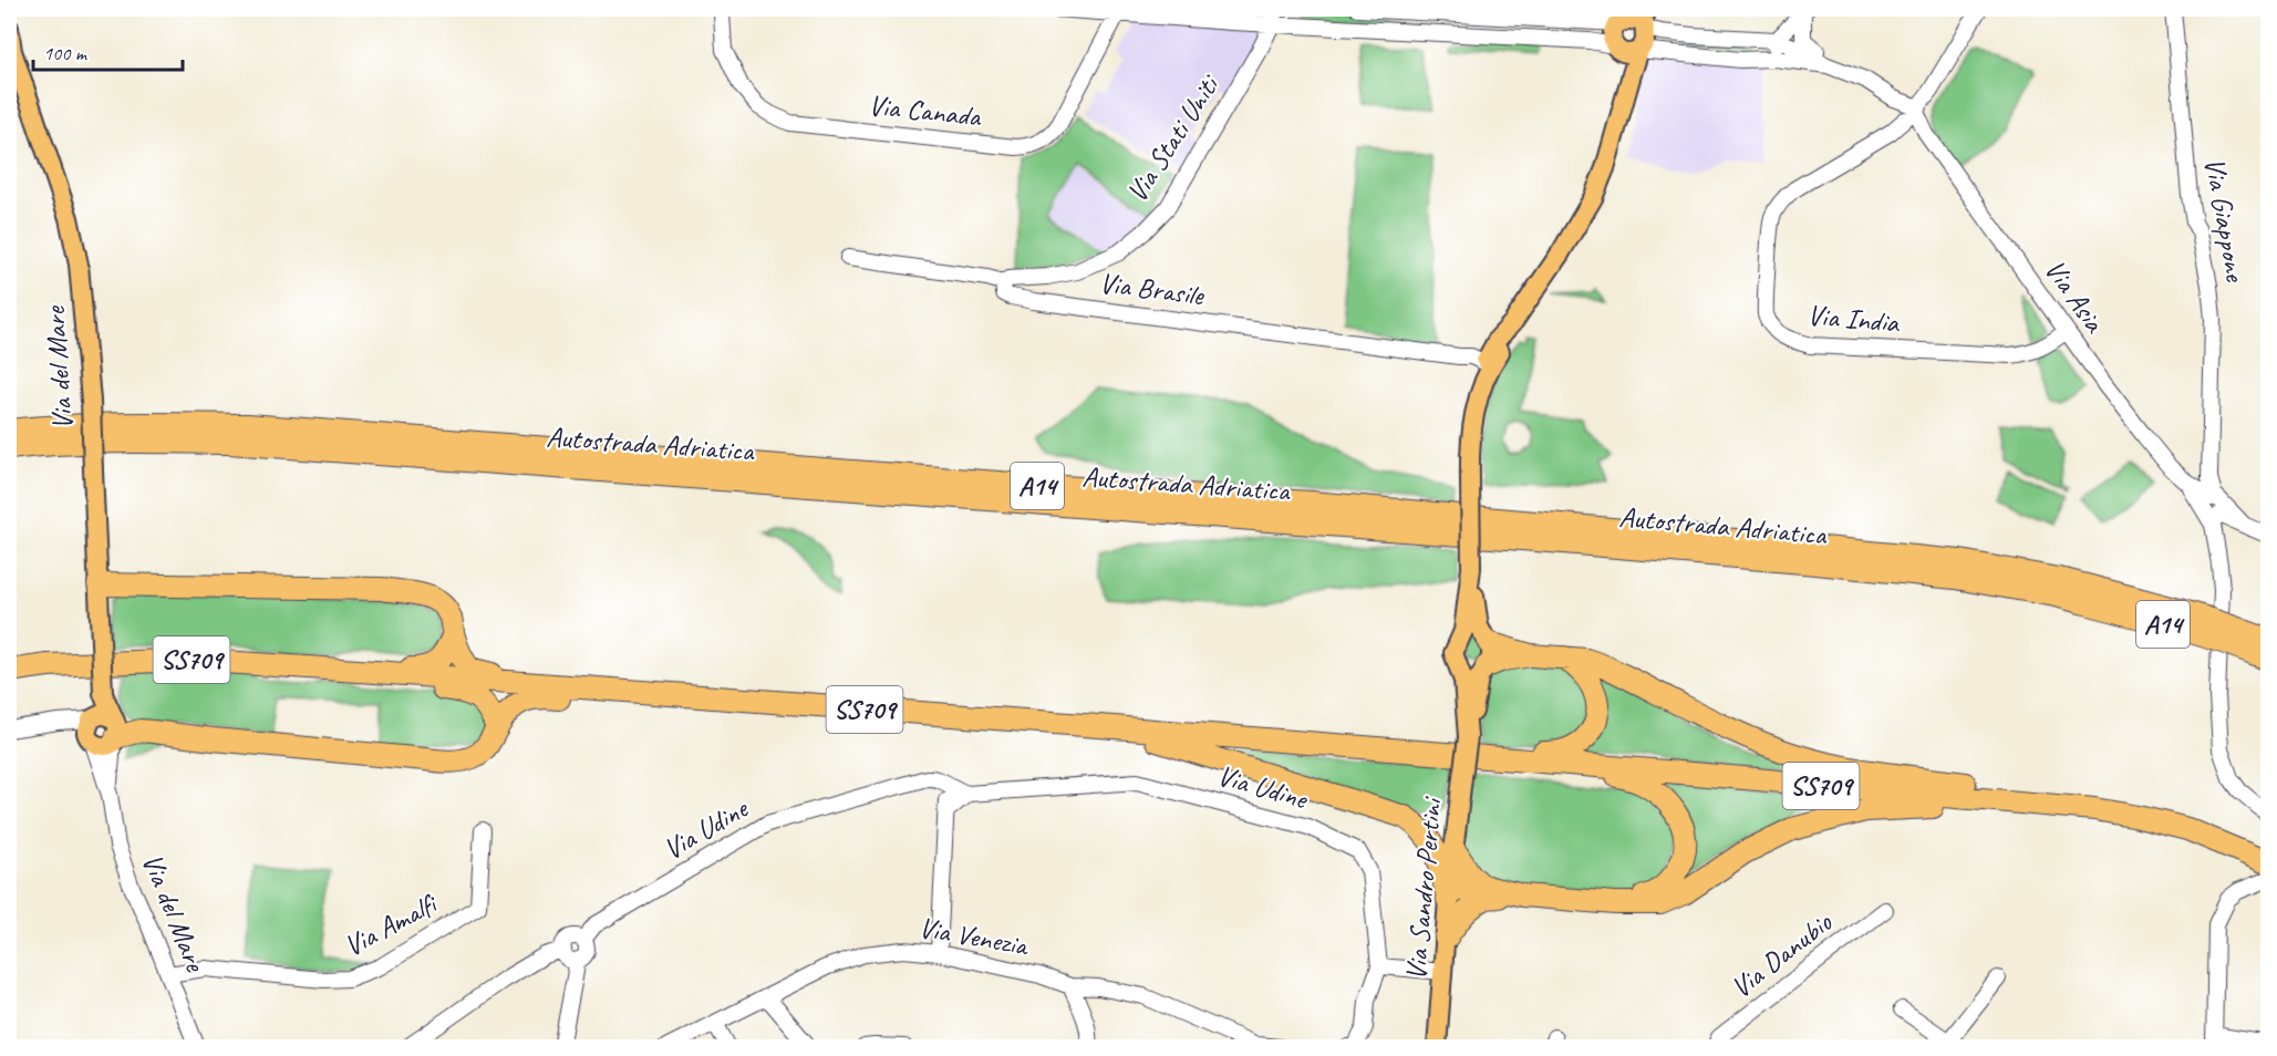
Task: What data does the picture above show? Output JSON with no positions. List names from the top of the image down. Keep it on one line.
{"streets":{"highway":["Autostrada Adriatica","A14","SS709"],"main road":["Via del Mare","Via Sandro Pertini"],"street":["Via Canada","Via Stati Uniti","Via Giappone","Via Brasile","Via Asia","Via India","Via Udine","Via Amalfi","Via Venezia","Via Danubio"]},"crossings":[["Via Canada","Via Asia"],["Via Stati Uniti","Via Brasile"],["Via Stati Uniti","Via Asia"],["Via Giappone","Via Asia"],["Via Brasile","Via Sandro Pertini"],["Via Asia","Via India"],["Via del Mare","Via Amalfi"]],"scale_bar":"100 m"}
